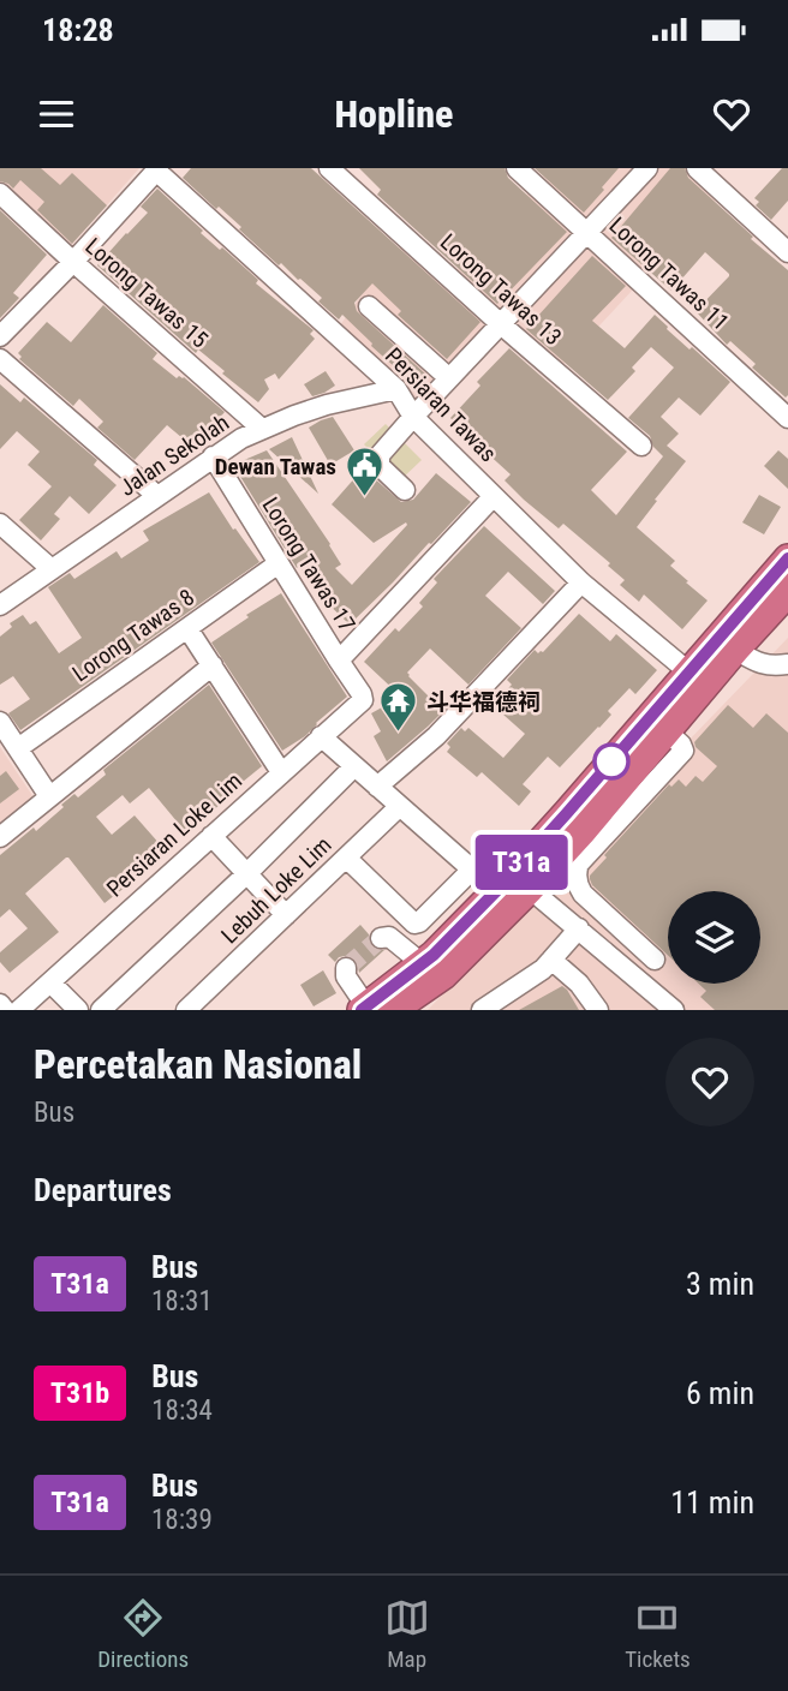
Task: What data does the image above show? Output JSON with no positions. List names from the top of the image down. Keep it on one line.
{"streets":{"street":["Lorong Tawas 11","Lorong Tawas 13","Lorong Tawas 15","Persiaran Tawas","Jalan Sekolah","Lorong Tawas 17","Lorong Tawas 8","Persiaran Loke Lim","Lebuh Loke Lim"]},"crossings":[["Lorong Tawas 15","Jalan Sekolah"],["Persiaran Tawas","Jalan Sekolah"],["Jalan Sekolah","Lorong Tawas 17"],["Lorong Tawas 17","Lorong Tawas 8"],["Lorong Tawas 17","Persiaran Loke Lim"]],"places":{"public building":["Dewan Tawas"],"temple":["斗华福德祠"]},"lines":["bus line T31a"],"page":{"status":"18:28","header":"Hopline","on_map":"T31a","heading":[["Percetakan Nasional","Bus"],"Departures"],"list":[{"mark":"T31a","name":"Bus","note":"18:31","value":"3 min"},{"mark":"T31b","name":"Bus","note":"18:34","value":"6 min"},{"mark":"T31a","name":"Bus","note":"18:39","value":"11 min"}],"tabs":["Directions","Map","Tickets"]}}
